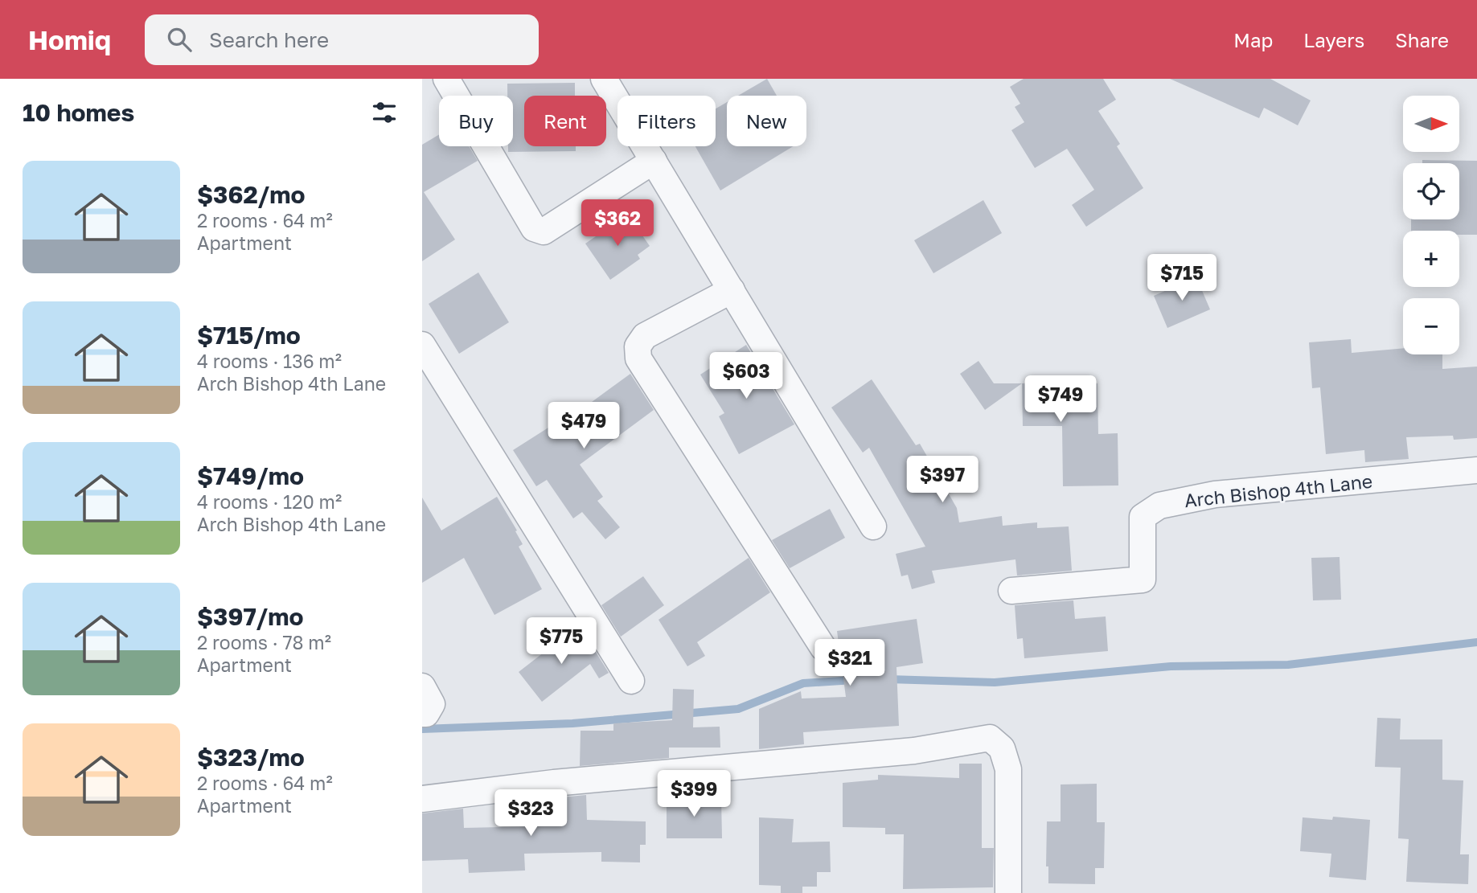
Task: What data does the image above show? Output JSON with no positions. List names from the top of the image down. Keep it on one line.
{"streets":{"street":["Arch Bishop 4th Lane"]},"north":"right","page":{"header":"Homiq","search":"Search here","nav":["Map","Layers","Share"],"heading":"10 homes","map_buttons":["+","−"],"chip":["Buy","Rent","Filters","New"],"list":[{"name":"$362/mo","note":"2 rooms · 64 m² · Apartment"},{"name":"$715/mo","note":"4 rooms · 136 m² · Arch Bishop 4th Lane"},{"name":"$749/mo","note":"4 rooms · 120 m² · Arch Bishop 4th Lane"},{"name":"$397/mo","note":"2 rooms · 78 m² · Apartment"},{"name":"$323/mo","note":"2 rooms · 64 m² · Apartment"}],"price":["$362","$715","$603","$749","$479","$397","$775","$321","$399","$323"]}}
